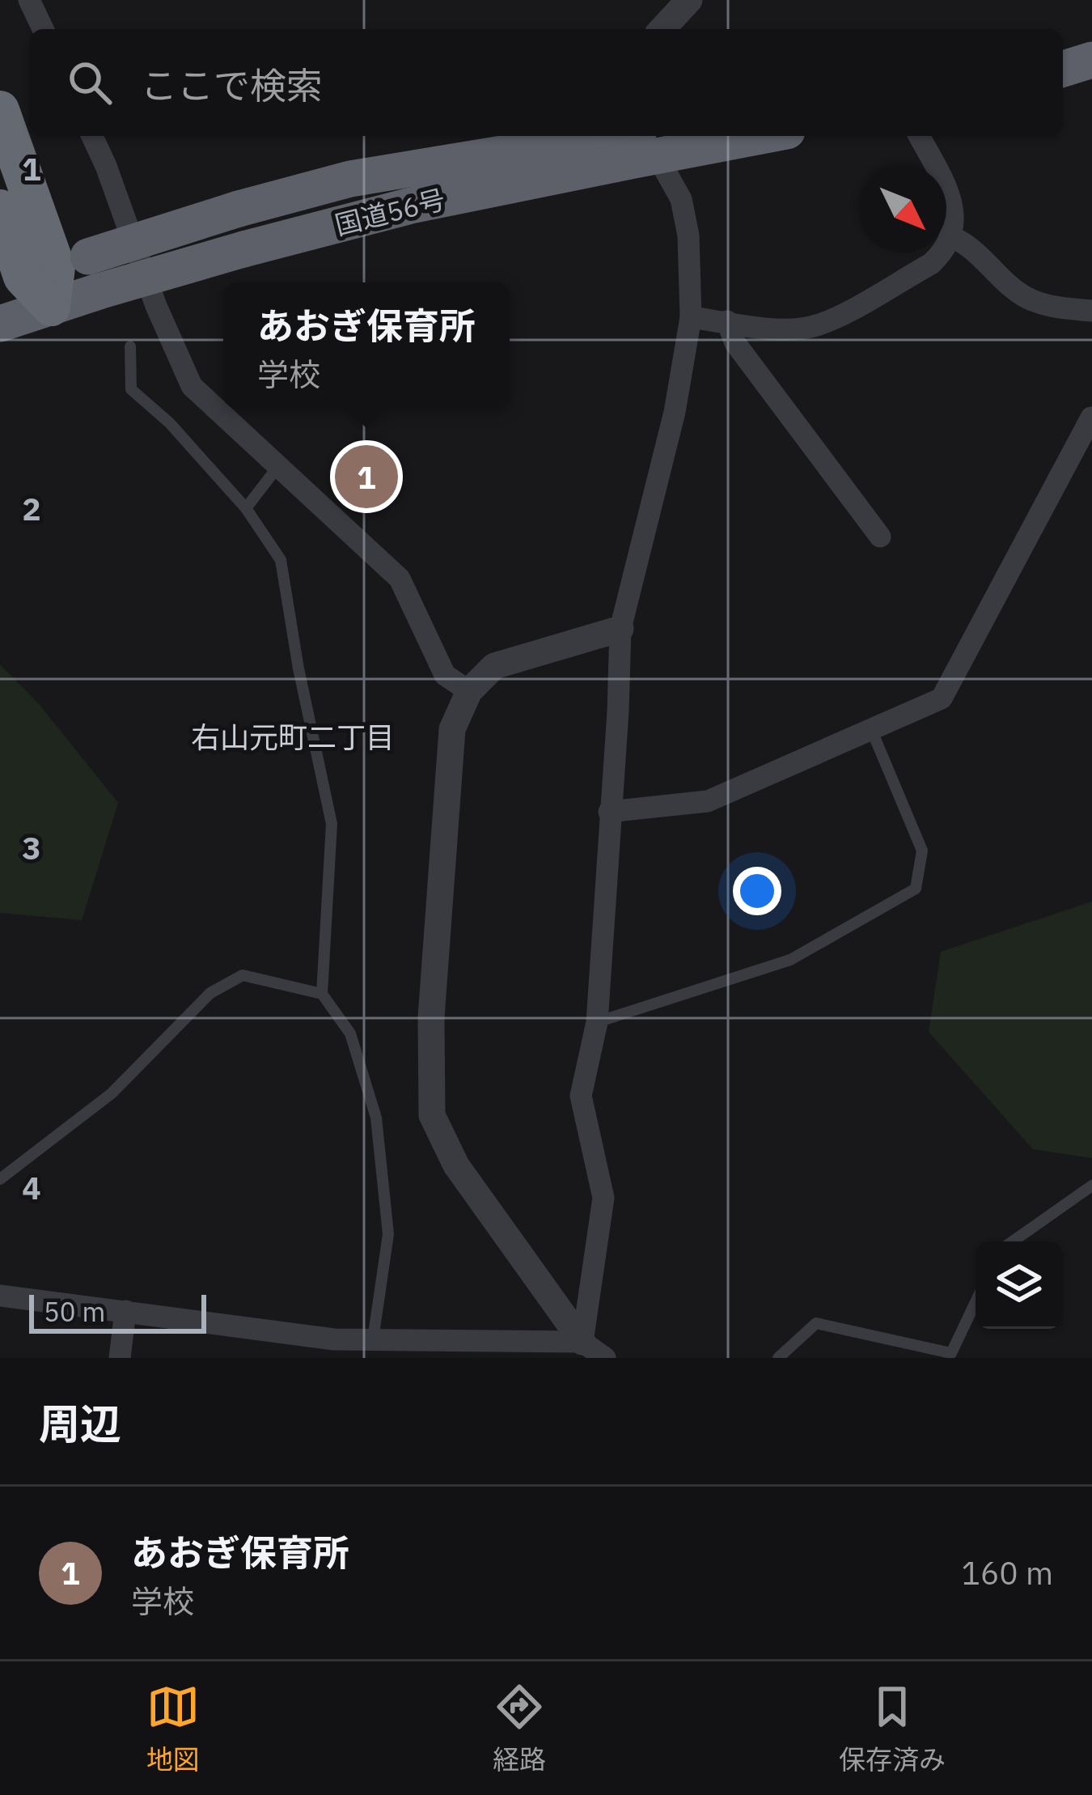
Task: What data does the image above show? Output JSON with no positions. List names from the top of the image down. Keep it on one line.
{"streets":{"highway":["国道56号"]},"districts":["右山元町二丁目"],"scale_bar":"50 m","north":"bottom right","page":{"search":"ここで検索","popup":["あおぎ保育所","学校"],"pins":"1","scale":"50 m","heading":"周辺","list":[{"mark":"1","name":"あおぎ保育所","note":"学校","value":"160 m"}],"nav":["地図","経路","保存済み"]},"grid":{"rows":["1","2","3","4"]}}
